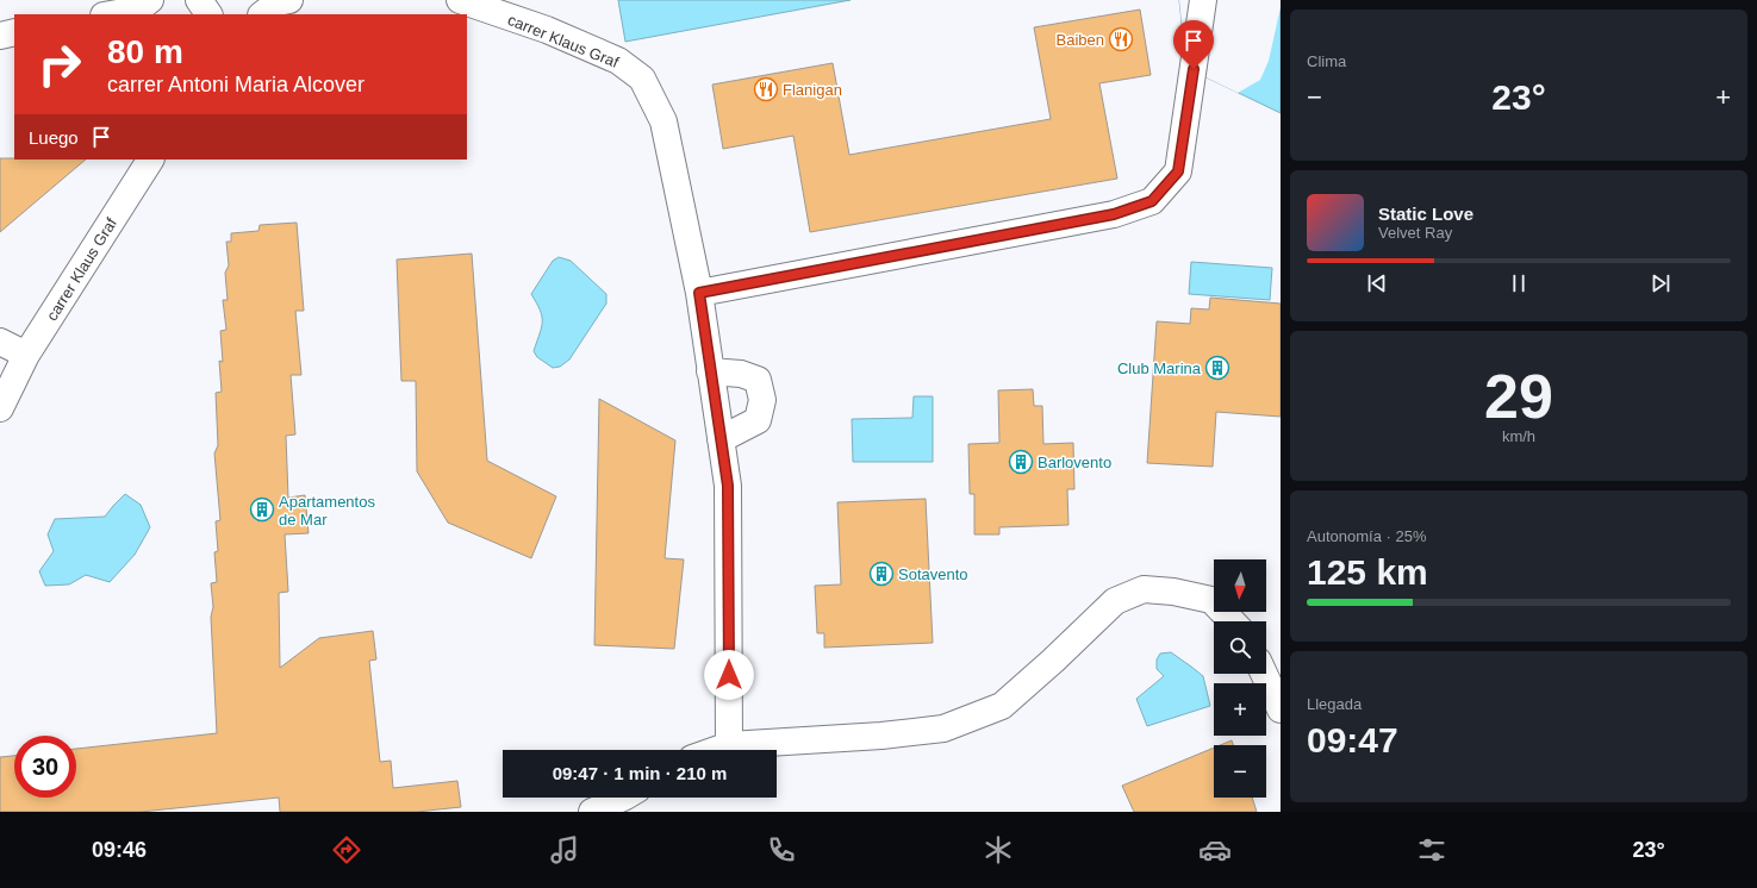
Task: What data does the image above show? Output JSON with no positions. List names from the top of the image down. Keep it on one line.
{"streets":{"street":["carrer Klaus Graf"]},"places":{"restaurant":["Baiben","Flanigan"],"building":["Club Marina","Barlovento","Apartamentos de Mar","Sotavento"]},"north":"bottom","page":{"tile":["Clima",["29","km/h"],["Autonomía · 25%","125 km"],["Llegada","09:47"]],"turn":["80 m","carrer Antoni Maria Alcover"],"heat":["−","23°","+"],"then":"Luego","song":["Static Love","Velvet Ray"],"map_buttons":["+","−"],"limit":"30","trip":"09:47 · 1 min · 210 m","tabs":["09:46","23°"]}}
